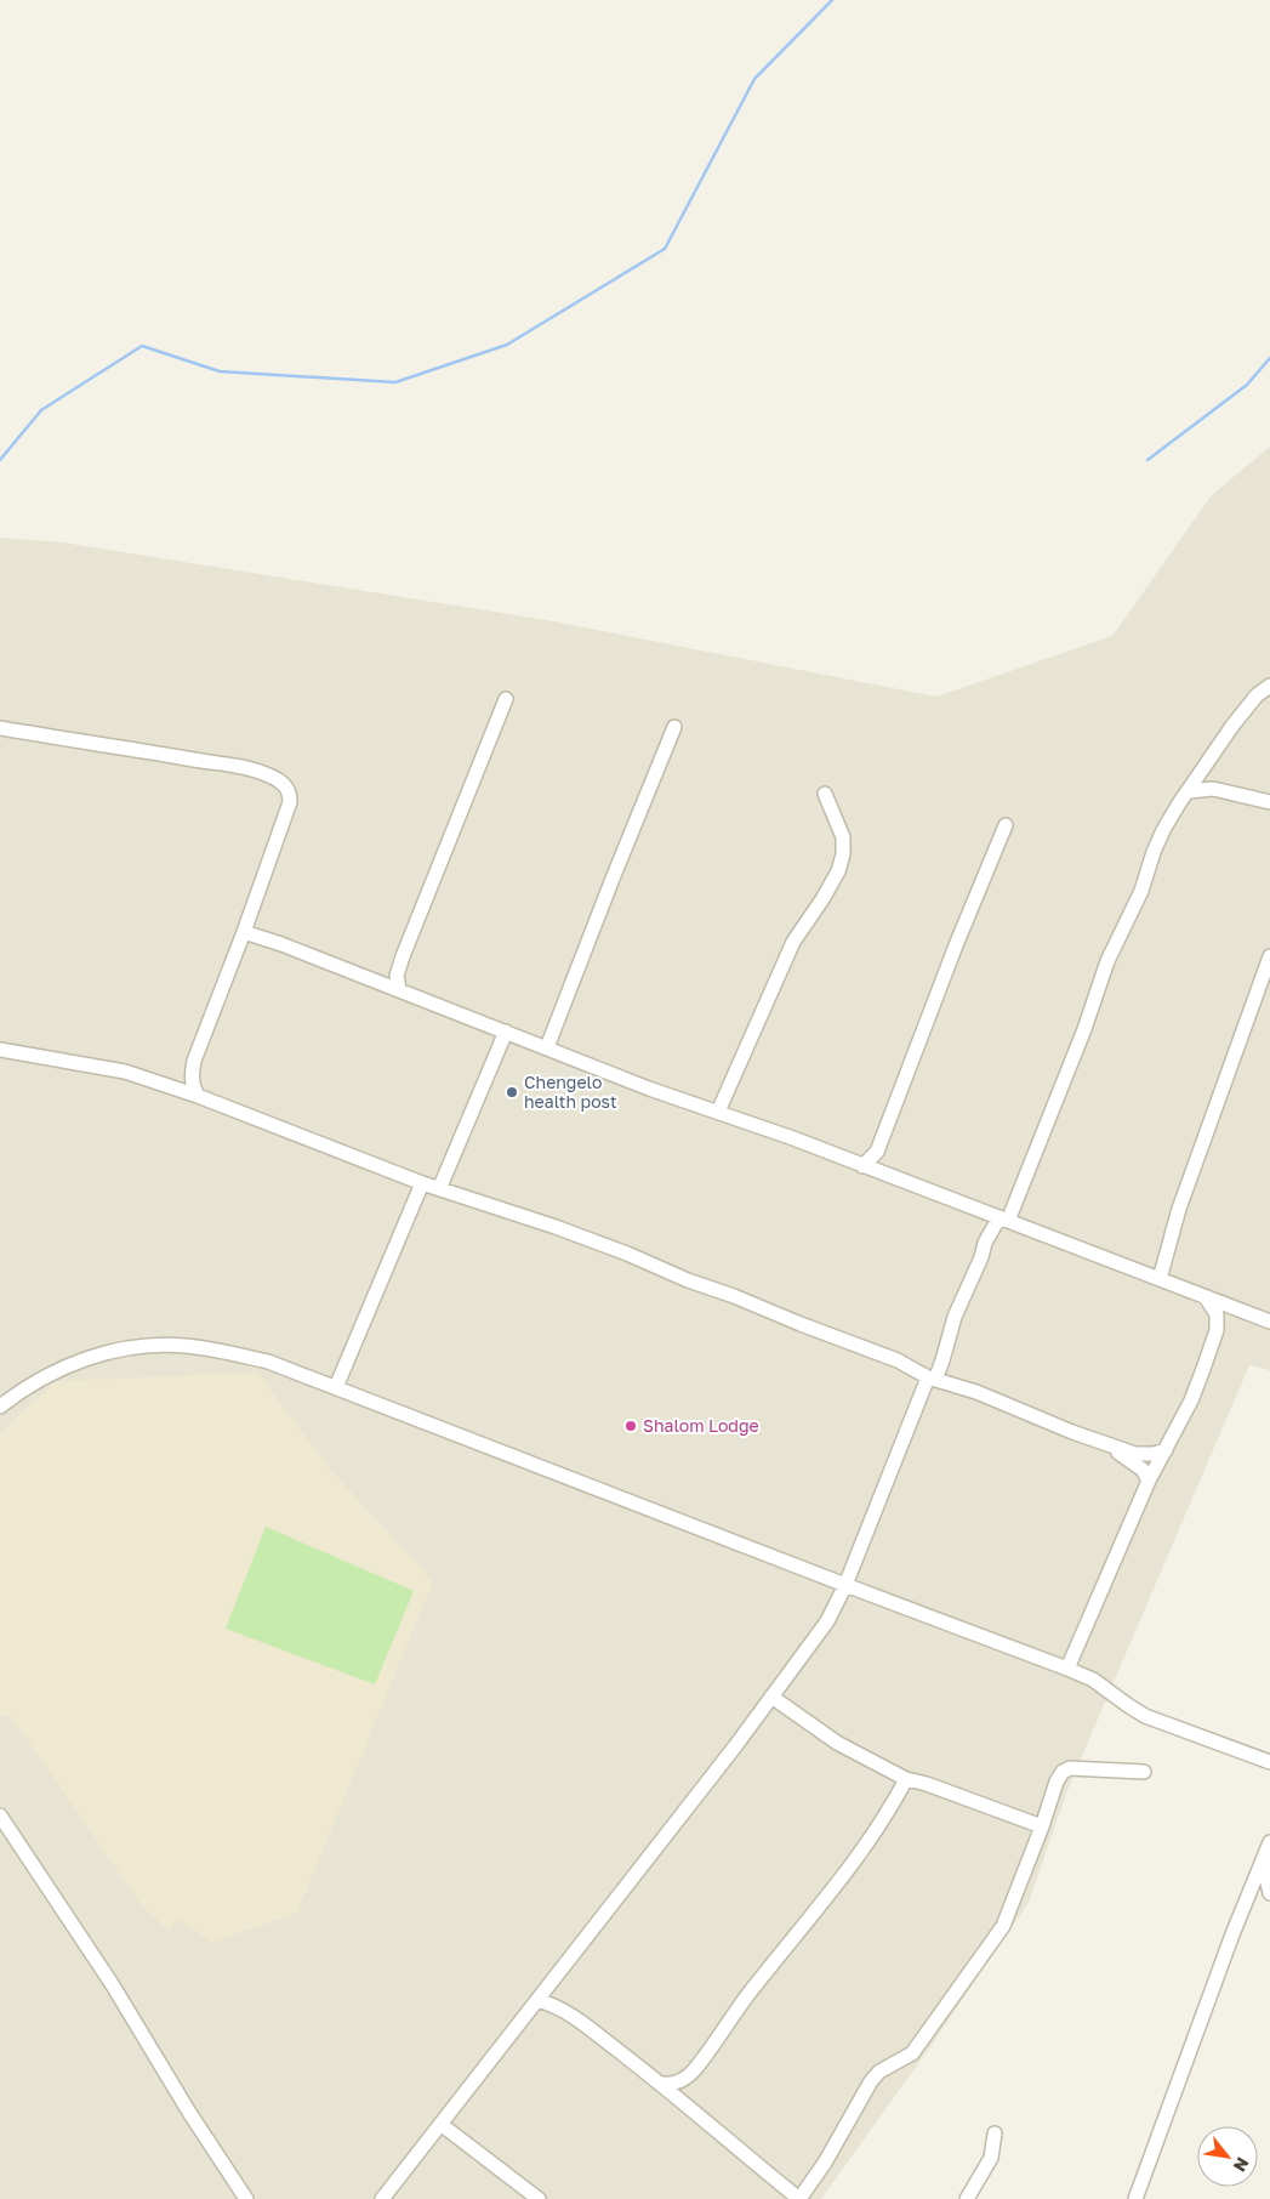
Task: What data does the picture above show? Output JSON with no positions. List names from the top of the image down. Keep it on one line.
{"places":["Chengelo health post","Shalom Lodge"],"north":"bottom right"}
